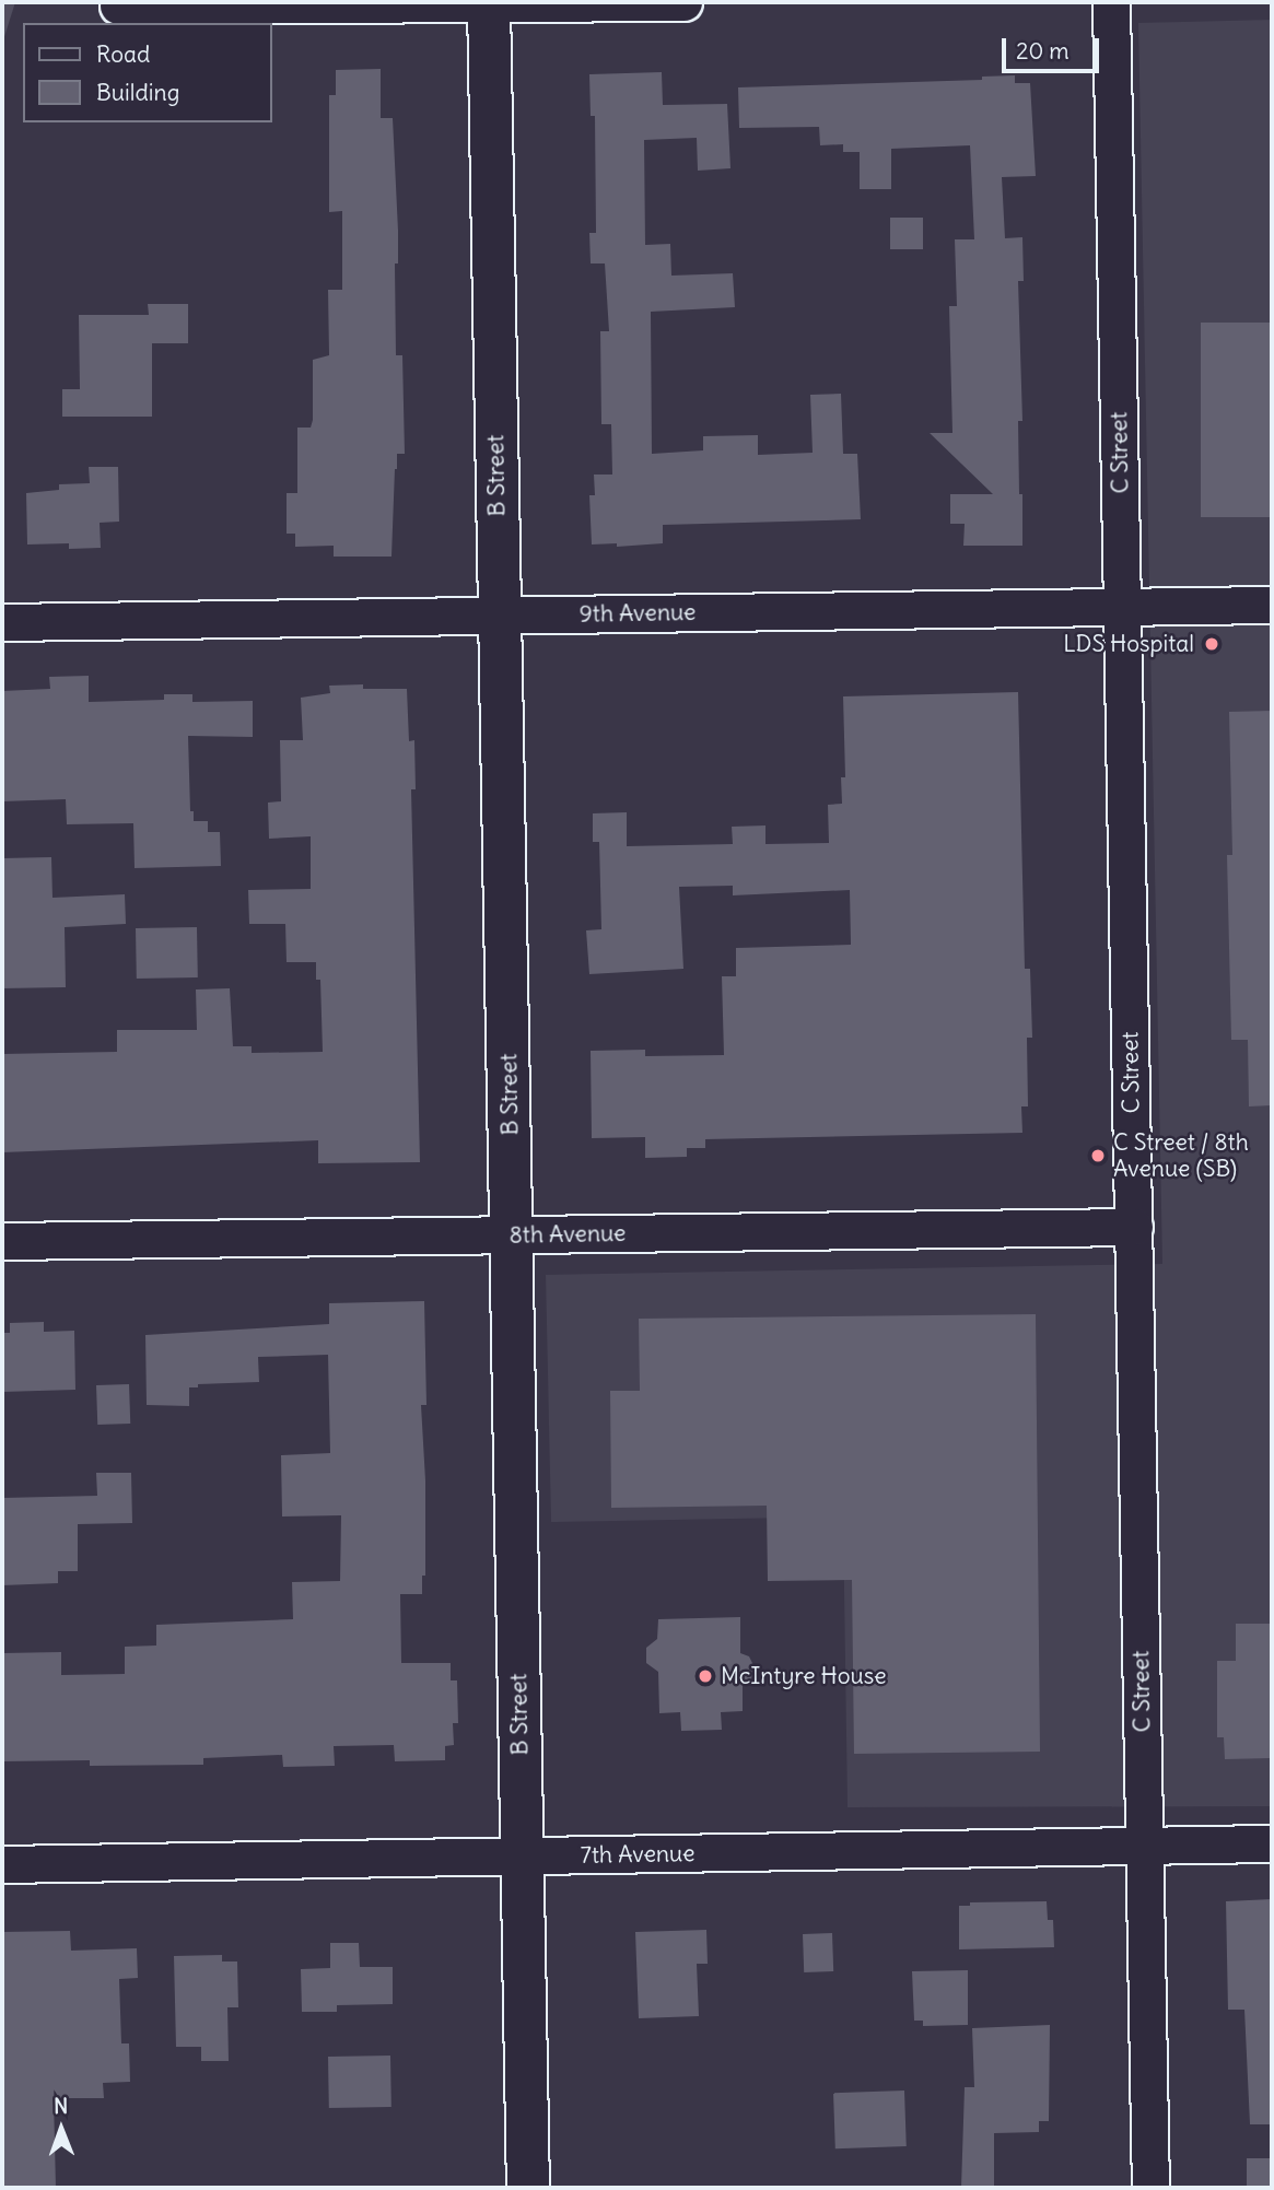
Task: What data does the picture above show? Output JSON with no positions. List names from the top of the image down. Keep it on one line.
{"streets":{"street":["C Street","B Street","9th Avenue","8th Avenue","7th Avenue"]},"crossings":[["C Street","9th Avenue"],["C Street","8th Avenue"],["C Street","7th Avenue"],["B Street","9th Avenue"],["B Street","8th Avenue"],["B Street","7th Avenue"]],"places":["LDS Hospital","C Street / 8th Avenue (SB)","McIntyre House"],"legend":["Road","Building"],"scale_bar":"20 m","north":"top"}
